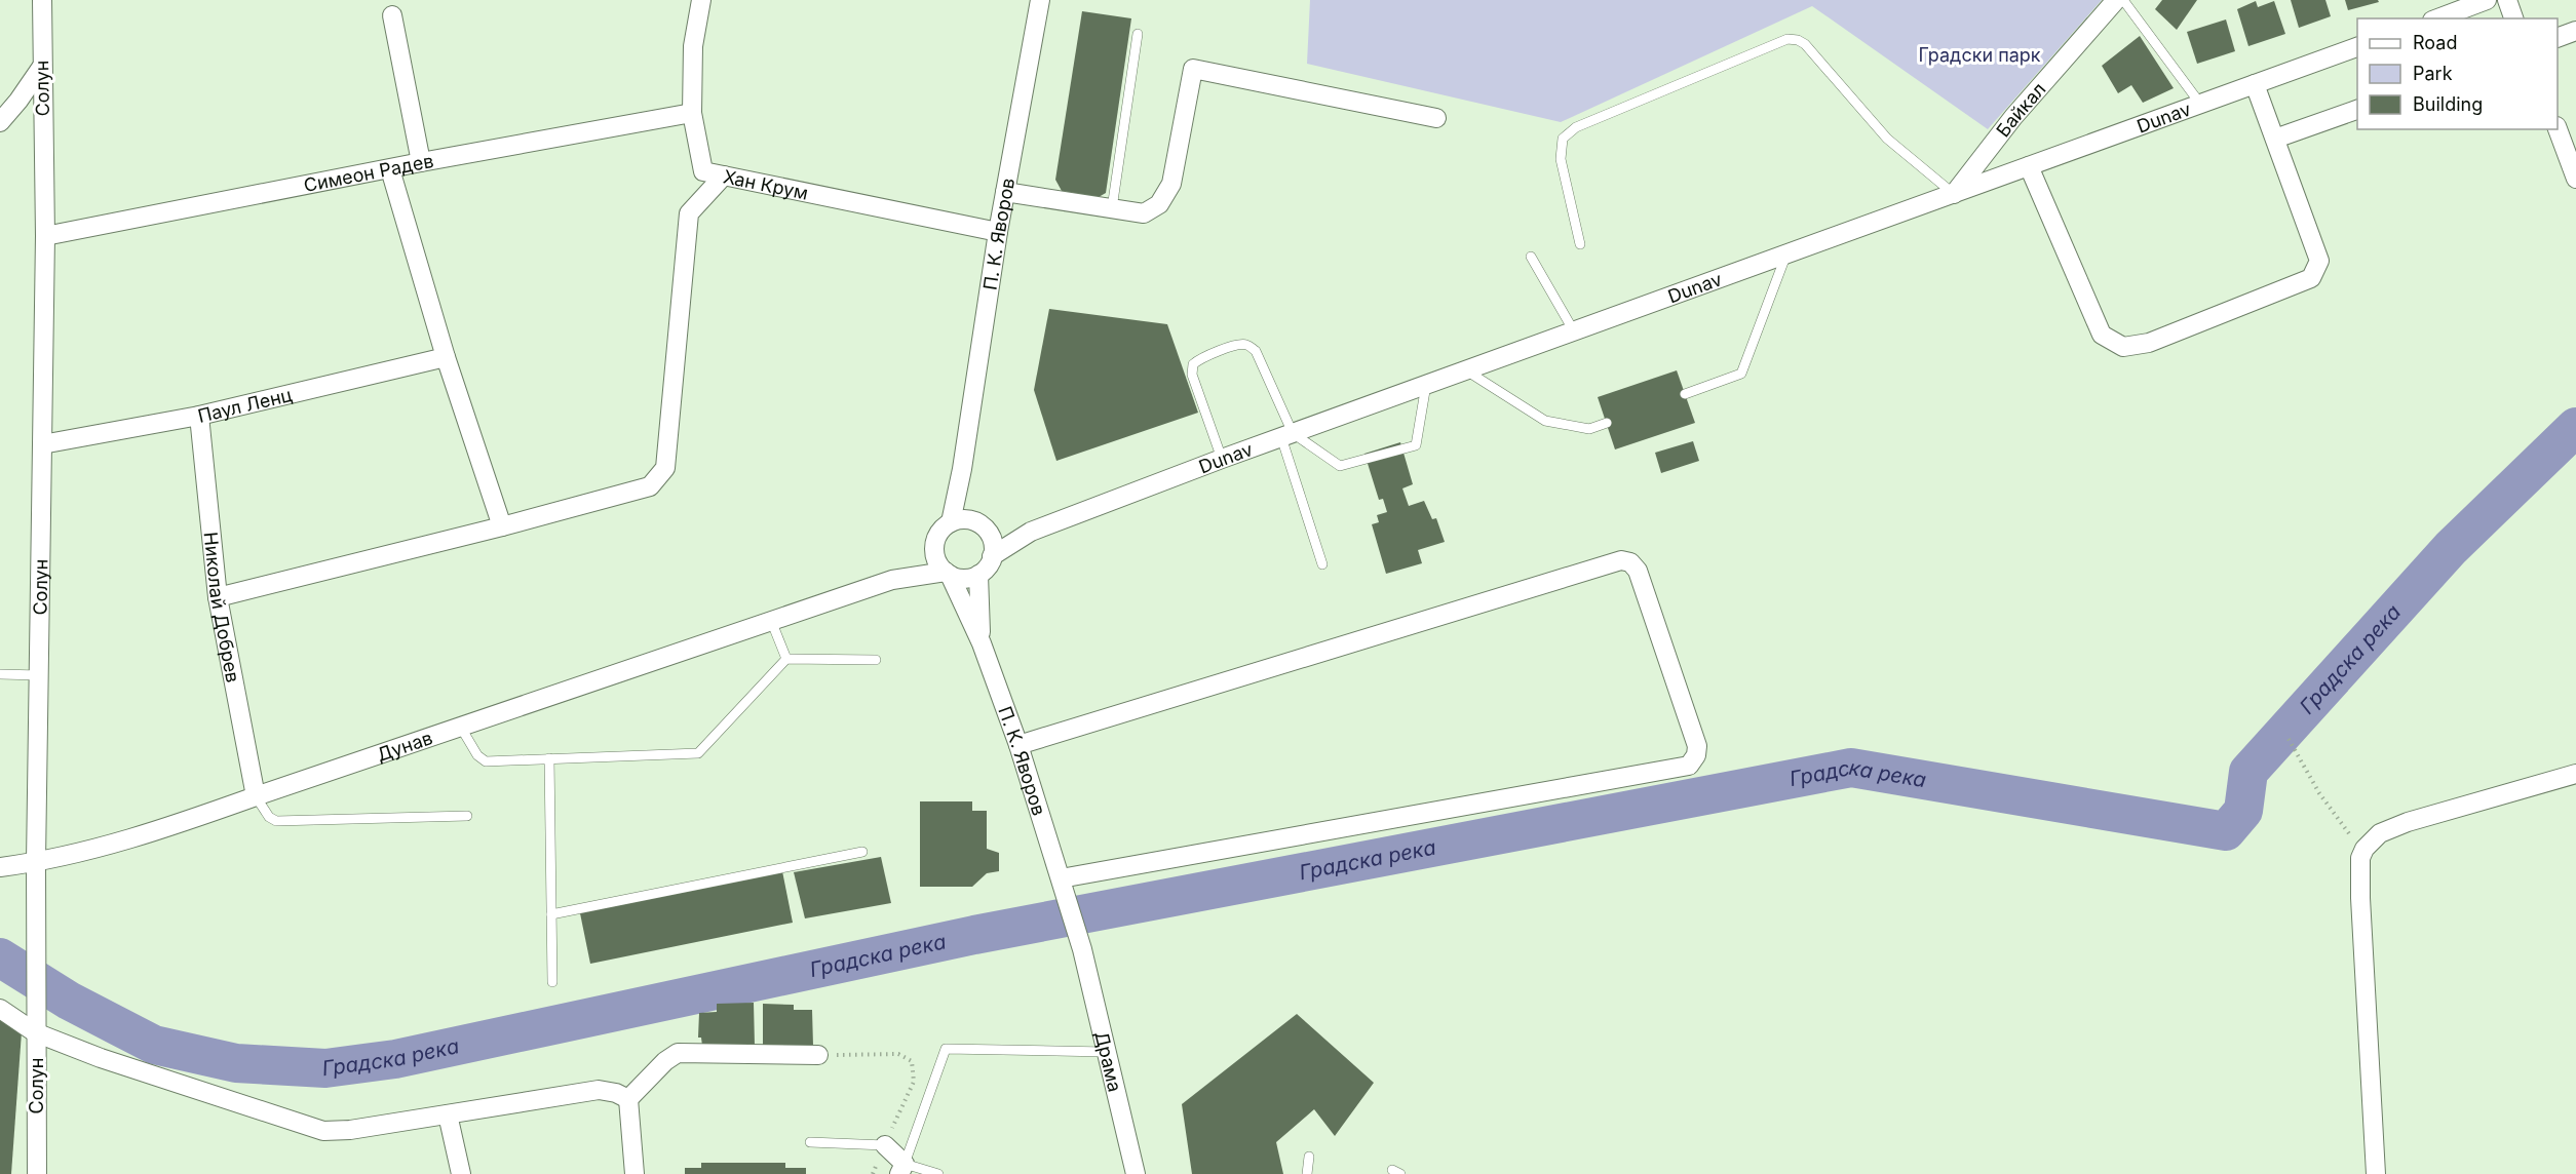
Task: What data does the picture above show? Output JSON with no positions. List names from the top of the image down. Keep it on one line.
{"streets":{"street":["Солун","Байкал","Dunav","Симеон Радев","Хан Крум","П. К. Яворов","Паул Ленц","Николай Добрев","Дунав","Драма"]},"crossings":[["Солун","Симеон Радев"],["Солун","Паул Ленц"],["Солун","Дунав"],["Байкал","Dunav"],["Dunav","П. К. Яворов"],["Симеон Радев","Хан Крум"],["Хан Крум","П. К. Яворов"],["П. К. Яворов","Драма"],["Паул Ленц","Николай Добрев"],["Николай Добрев","Дунав"]],"water":["Градска река"],"parks":["Градски парк"],"legend":["Road","Park","Building"]}
